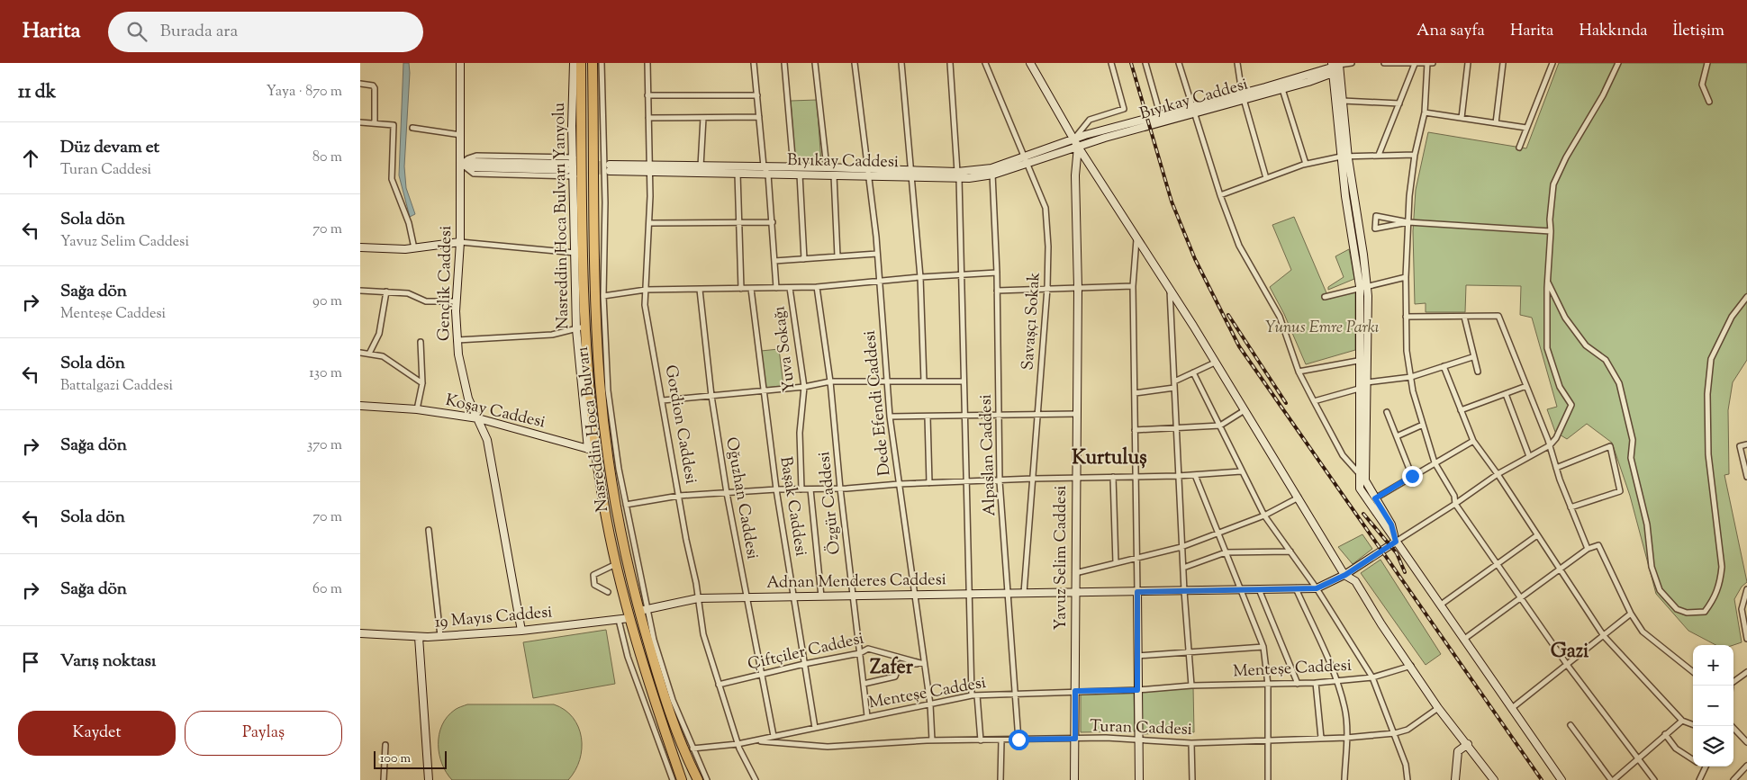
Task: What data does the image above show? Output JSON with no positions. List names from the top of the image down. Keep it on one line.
{"streets":{"highway":["Nasreddin Hoca Bulvarı"],"street":["Bıyıkay Caddesi","Nasreddin Hoca Bulvarı Yanyolu","Gençlik Caddesi","Savaşçı Sokak","Yuva Sokağı","Dede Efendi Caddesi","Koşay Caddesi","Gordion Caddesi","Alpaslan Caddesi","Oğuzhan Caddesi","Özgür Caddesi","Başak Caddesi","Yavuz Selim Caddesi","Adnan Menderes Caddesi","19 Mayıs Caddesi","Çiftçiler Caddesi","Menteşe Caddesi","Turan Caddesi"]},"crossings":[["Bıyıkay Caddesi","Savaşçı Sokak"],["Bıyıkay Caddesi","Dede Efendi Caddesi"],["Bıyıkay Caddesi","Gordion Caddesi"],["Bıyıkay Caddesi","Alpaslan Caddesi"],["Bıyıkay Caddesi","Yavuz Selim Caddesi"],["Nasreddin Hoca Bulvarı Yanyolu","Nasreddin Hoca Bulvarı"],["Gençlik Caddesi","Koşay Caddesi"],["Gençlik Caddesi","19 Mayıs Caddesi"],["Savaşçı Sokak","Adnan Menderes Caddesi"],["Dede Efendi Caddesi","Adnan Menderes Caddesi"],["Dede Efendi Caddesi","Çiftçiler Caddesi"],["Dede Efendi Caddesi","Menteşe Caddesi"],["Dede Efendi Caddesi","Turan Caddesi"],["Koşay Caddesi","Nasreddin Hoca Bulvarı"],["Gordion Caddesi","Adnan Menderes Caddesi"],["Gordion Caddesi","Çiftçiler Caddesi"],["Gordion Caddesi","Menteşe Caddesi"],["Nasreddin Hoca Bulvarı","Adnan Menderes Caddesi"],["Nasreddin Hoca Bulvarı","19 Mayıs Caddesi"],["Alpaslan Caddesi","Adnan Menderes Caddesi"],["Alpaslan Caddesi","Menteşe Caddesi"],["Alpaslan Caddesi","Turan Caddesi"],["Oğuzhan Caddesi","Adnan Menderes Caddesi"],["Oğuzhan Caddesi","Çiftçiler Caddesi"],["Oğuzhan Caddesi","Menteşe Caddesi"],["Özgür Caddesi","Adnan Menderes Caddesi"],["Özgür Caddesi","Çiftçiler Caddesi"],["Özgür Caddesi","Menteşe Caddesi"],["Başak Caddesi","Adnan Menderes Caddesi"],["Başak Caddesi","Çiftçiler Caddesi"],["Başak Caddesi","Menteşe Caddesi"],["Yavuz Selim Caddesi","Adnan Menderes Caddesi"],["Yavuz Selim Caddesi","Menteşe Caddesi"],["Yavuz Selim Caddesi","Turan Caddesi"],["Menteşe Caddesi","Turan Caddesi"]],"districts":["Kurtuluş","Gazi","Zafer"],"parks":["Yunus Emre Parkı"],"scale_bar":"100 m","page":{"header":"Harita","search":"Burada ara","nav":["Ana sayfa","Harita","Hakkında","İletişim"],"heading":["11 dk","Yaya · 870 m"],"list":[["Düz devam et","Turan Caddesi","80 m"],["Sola dön","Yavuz Selim Caddesi","70 m"],["Sağa dön","Menteşe Caddesi","90 m"],["Sola dön","Battalgazi Caddesi","130 m"],["Sağa dön","370 m"],["Sola dön","70 m"],["Sağa dön","60 m"],"Varış noktası"],"map_buttons":["+","−"],"buttons":["Kaydet","Paylaş"],"scale":"100 m"}}
